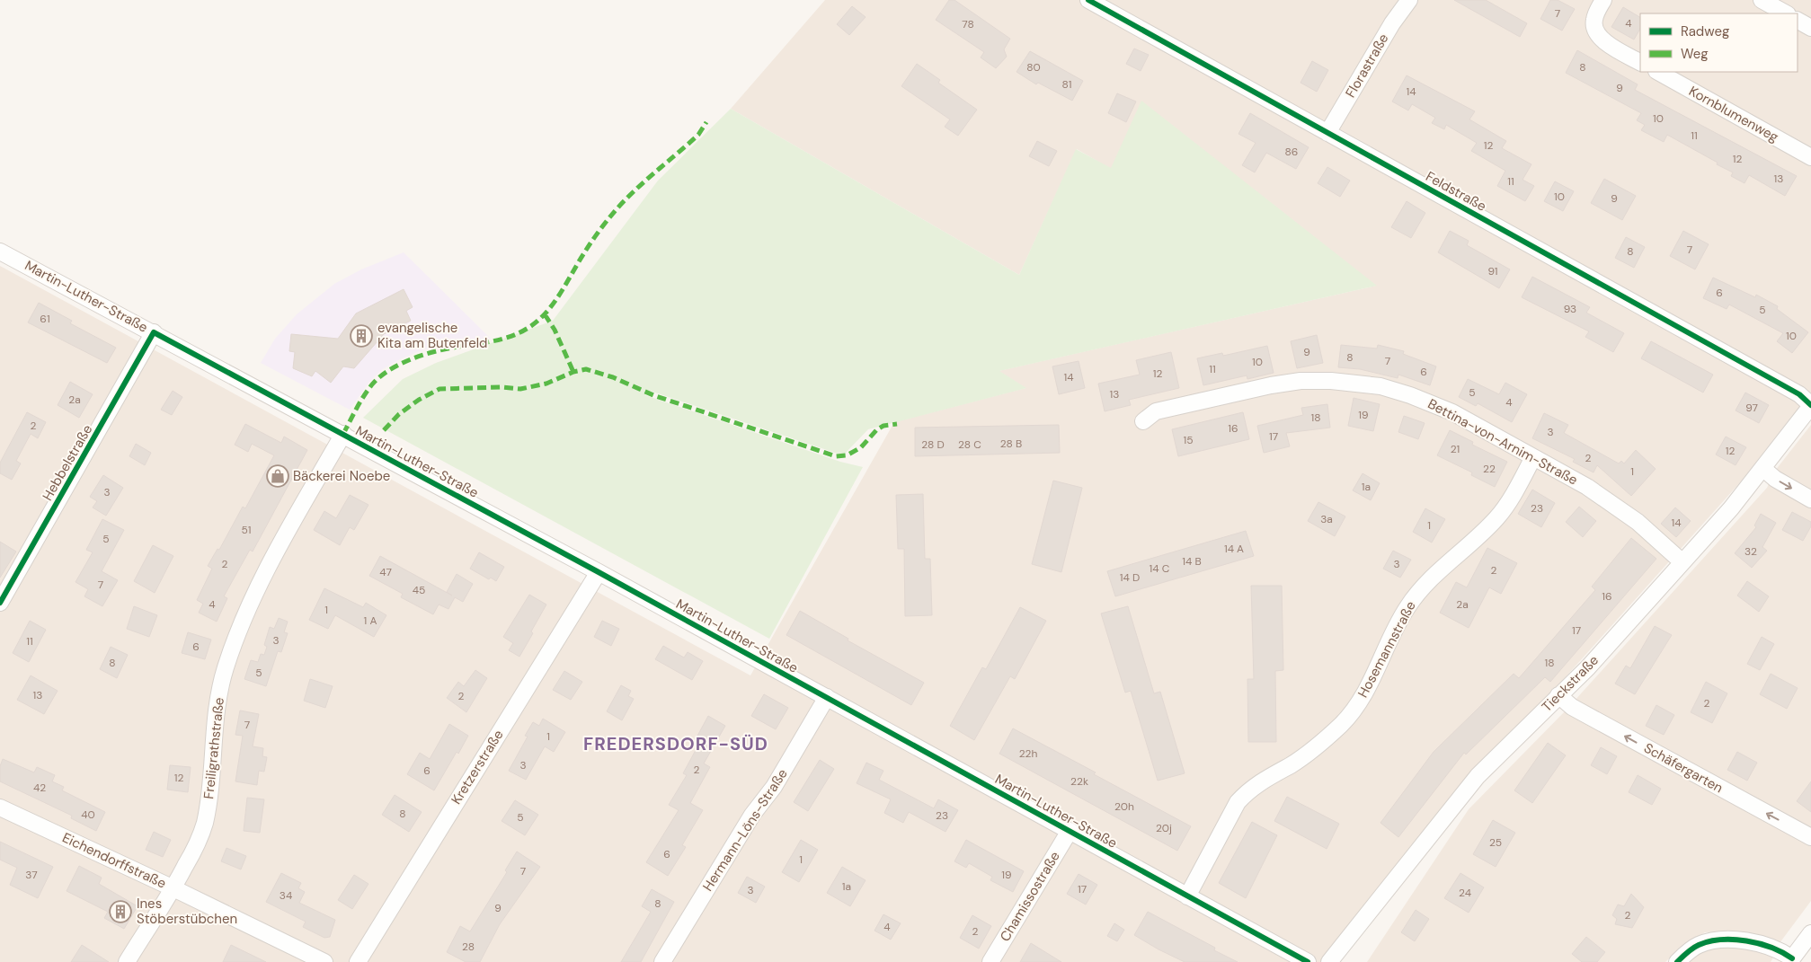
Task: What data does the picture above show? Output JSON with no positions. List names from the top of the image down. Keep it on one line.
{"streets":{"street":["Florastraße","Kornblumenweg","Feldstraße","Martin-Luther-Straße","Bettina-von-Arnim-Straße","Hebbelstraße","Hosemannstraße","Tieckstraße","Freiligrathstraße","Kretzerstraße","Schäfergarten","Hermann-Löns-Straße","Eichendorffstraße","Chamissostraße"]},"crossings":[["Florastraße","Feldstraße"],["Feldstraße","Tieckstraße"],["Martin-Luther-Straße","Hebbelstraße"],["Martin-Luther-Straße","Hosemannstraße"],["Martin-Luther-Straße","Freiligrathstraße"],["Martin-Luther-Straße","Kretzerstraße"],["Martin-Luther-Straße","Hermann-Löns-Straße"],["Martin-Luther-Straße","Chamissostraße"],["Bettina-von-Arnim-Straße","Hosemannstraße"],["Bettina-von-Arnim-Straße","Tieckstraße"],["Tieckstraße","Schäfergarten"],["Freiligrathstraße","Eichendorffstraße"]],"one_way":["Schäfergarten"],"districts":["FREDERSDORF-SÜD"],"places":{"building":["evangelische Kita am Butenfeld","Ines Stöberstübchen"],"shop":["Bäckerei Noebe"]},"house_numbers":["7","4","78","80","8","81","9","14","10","11","12","86","12","13","11","10","9","7","8","91","6","93","5","61","10","9","8","7","10","11","6","12","14","5","13","2a","4","97","19","18","2","16","3","17","15","28 B","28 D","28 C","21","12","2","22","1","1a","3","23","3a","14","1","51","5","14 A","32","14 B","2","3","14 C","2","47","14 D","7","45","16","4","2a","1","1 A","17","3","11","6","8","18","5","13","2","2","7","1","22h","3","2","6","12","22k","42","20h","8","40","23","5","20j","25","6","1","7","37","19","1a","17","3","24","34","8","9","2","4","2","28"],"legend":["Radweg","Weg"]}
